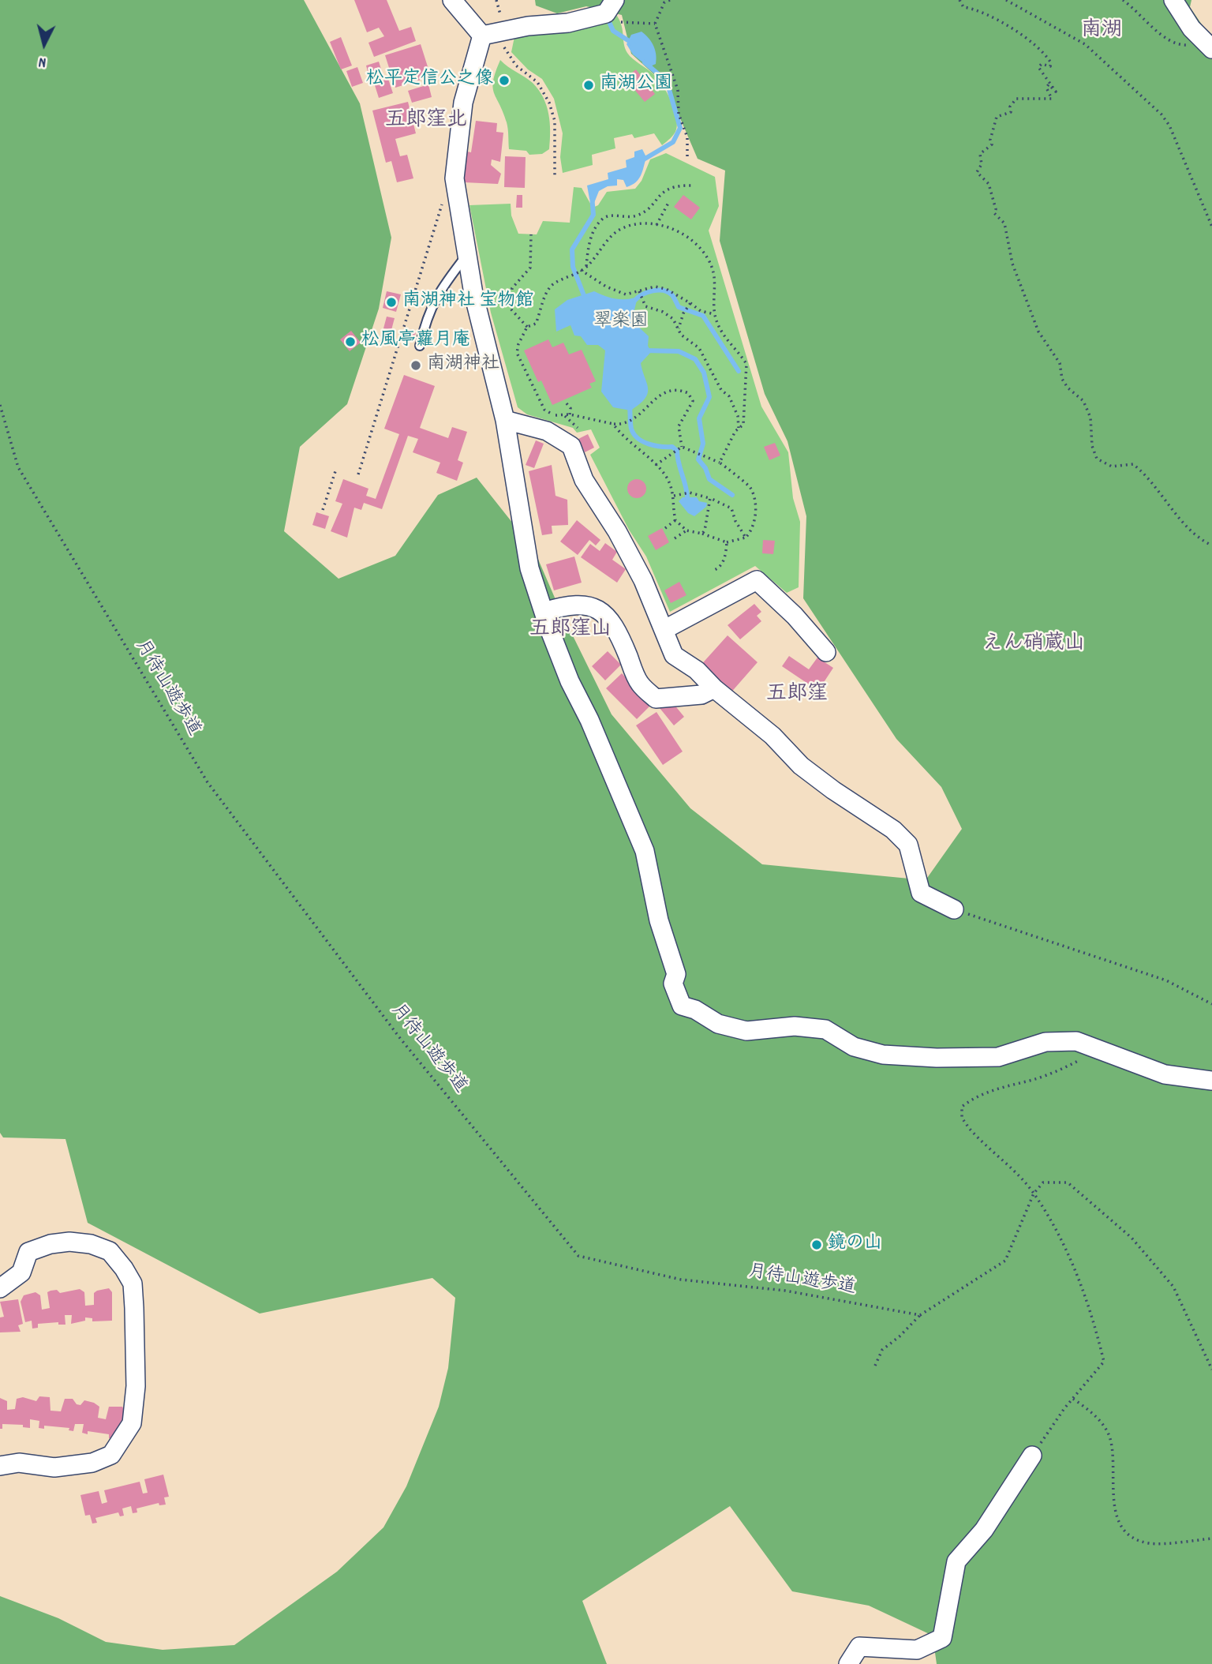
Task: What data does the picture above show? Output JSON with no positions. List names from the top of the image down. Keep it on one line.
{"streets":{"path":["月待山遊歩道"]},"districts":["南湖","五郎窪北","五郎窪山","えん硝蔵山","五郎窪"],"parks":["翠楽園"],"places":["松平定信公之像","南湖公園","南湖神社 宝物館","松風亭蘿月庵","南湖神社","鏡の山"],"north":"bottom"}
